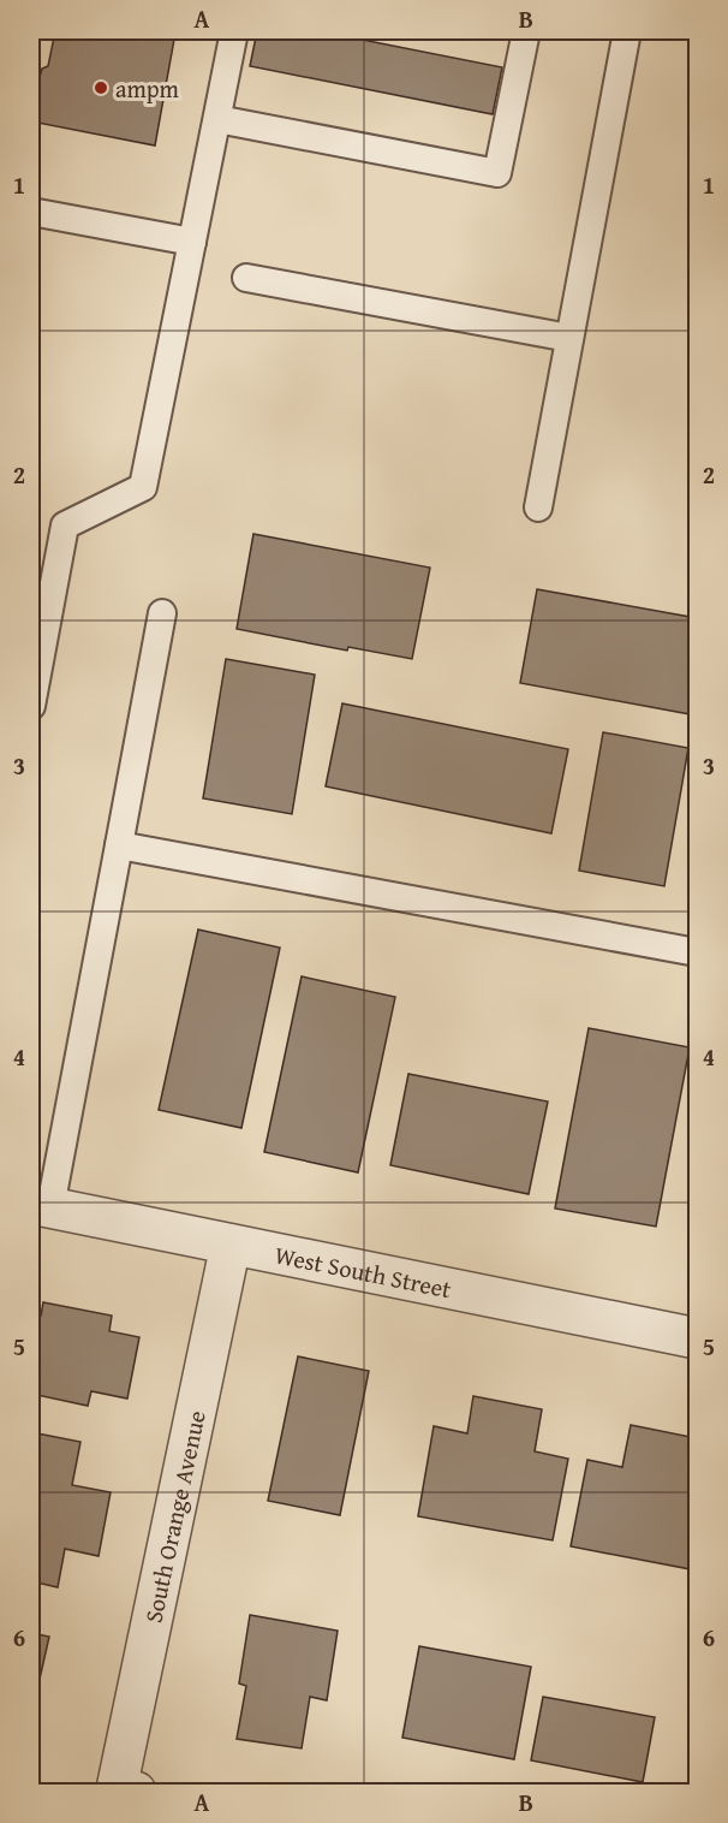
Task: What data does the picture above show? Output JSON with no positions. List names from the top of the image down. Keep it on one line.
{"streets":{"street":["West South Street","South Orange Avenue"]},"crossings":[["West South Street","South Orange Avenue"]],"places":["ampm"],"grid":{"columns":["A","B"],"rows":["1","2","3","4","5","6"]}}
